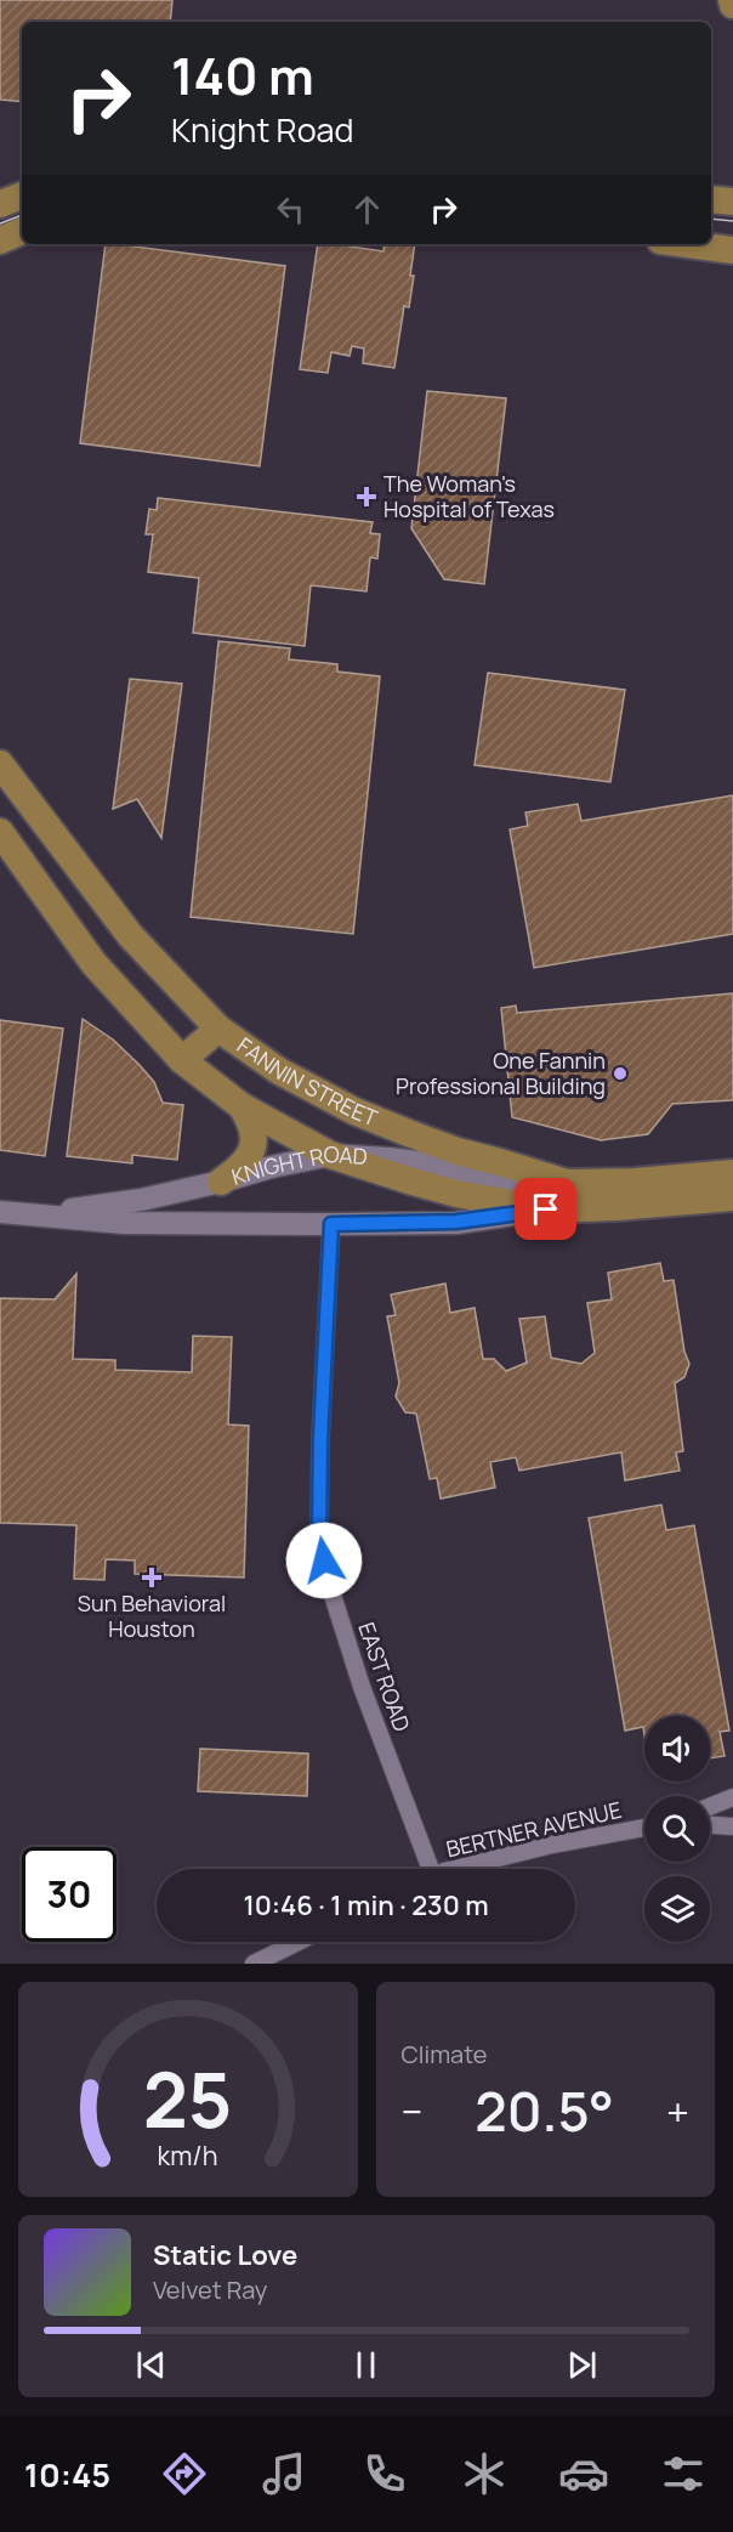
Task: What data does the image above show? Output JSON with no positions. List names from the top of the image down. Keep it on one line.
{"streets":{"main road":["FANNIN STREET"],"street":["KNIGHT ROAD","EAST ROAD","BERTNER AVENUE"]},"crossings":[["FANNIN STREET","KNIGHT ROAD"],["KNIGHT ROAD","EAST ROAD"]],"places":{"health":["The Woman's Hospital of Texas","Sun Behavioral Houston"],"other":["One Fannin Professional Building"]},"page":{"turn":["140 m","Knight Road"],"limit":"30","trip":"10:46 · 1 min · 230 m","tile":"Climate","heat":["−","20.5°","+"],"song":["Static Love","Velvet Ray"],"tabs":"10:45","gauge":["25","km/h"]}}
